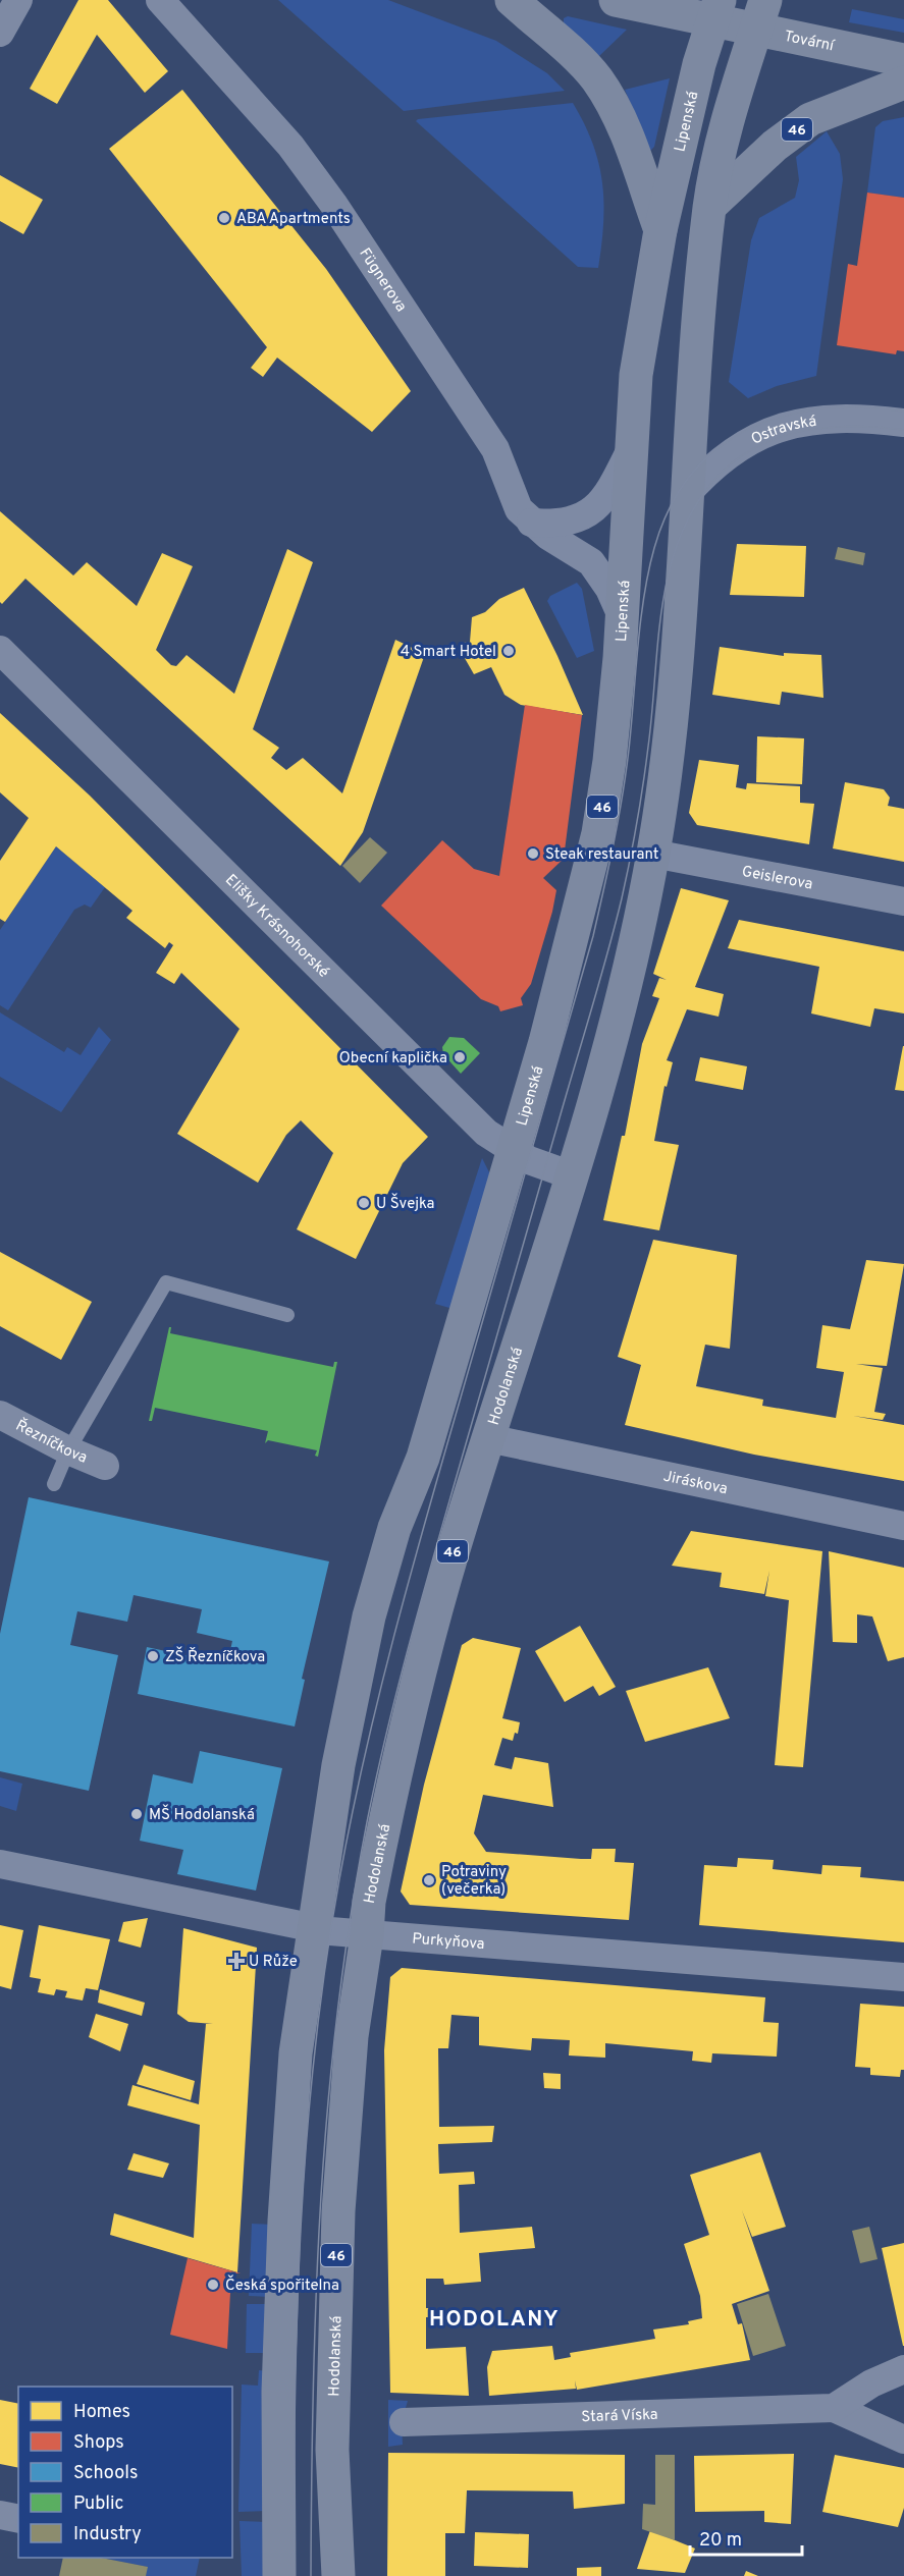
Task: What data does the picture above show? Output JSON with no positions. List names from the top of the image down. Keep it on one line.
{"streets":{"main road":["Tovární","Lipenská","46","Hodolanská"],"street":["Fügnerova","Ostravská","Geislerova","Elišky Krásnohorské","Řezníčkova","Jiráskova","Purkyňova","Stará Víska"]},"crossings":[["Tovární","Lipenská"],["Lipenská","Fügnerova"],["Lipenská","Elišky Krásnohorské"],["Lipenská","Purkyňova"],["46","Ostravská"],["46","Geislerova"],["46","Elišky Krásnohorské"],["46","Hodolanská"],["Elišky Krásnohorské","Hodolanská"],["Hodolanská","Jiráskova"],["Hodolanská","Purkyňova"]],"districts":["HODOLANY"],"places":{"other":["ABA Apartments","4 Smart Hotel","Steak restaurant","Obecní kaplička","U Švejka","ZŠ Řezníčkova","MŠ Hodolanská","Potraviny (večerka)","Česká spořitelna"],"health":["U Růže"]},"legend":["Homes","Shops","Schools","Public","Industry"],"scale_bar":"20 m"}
